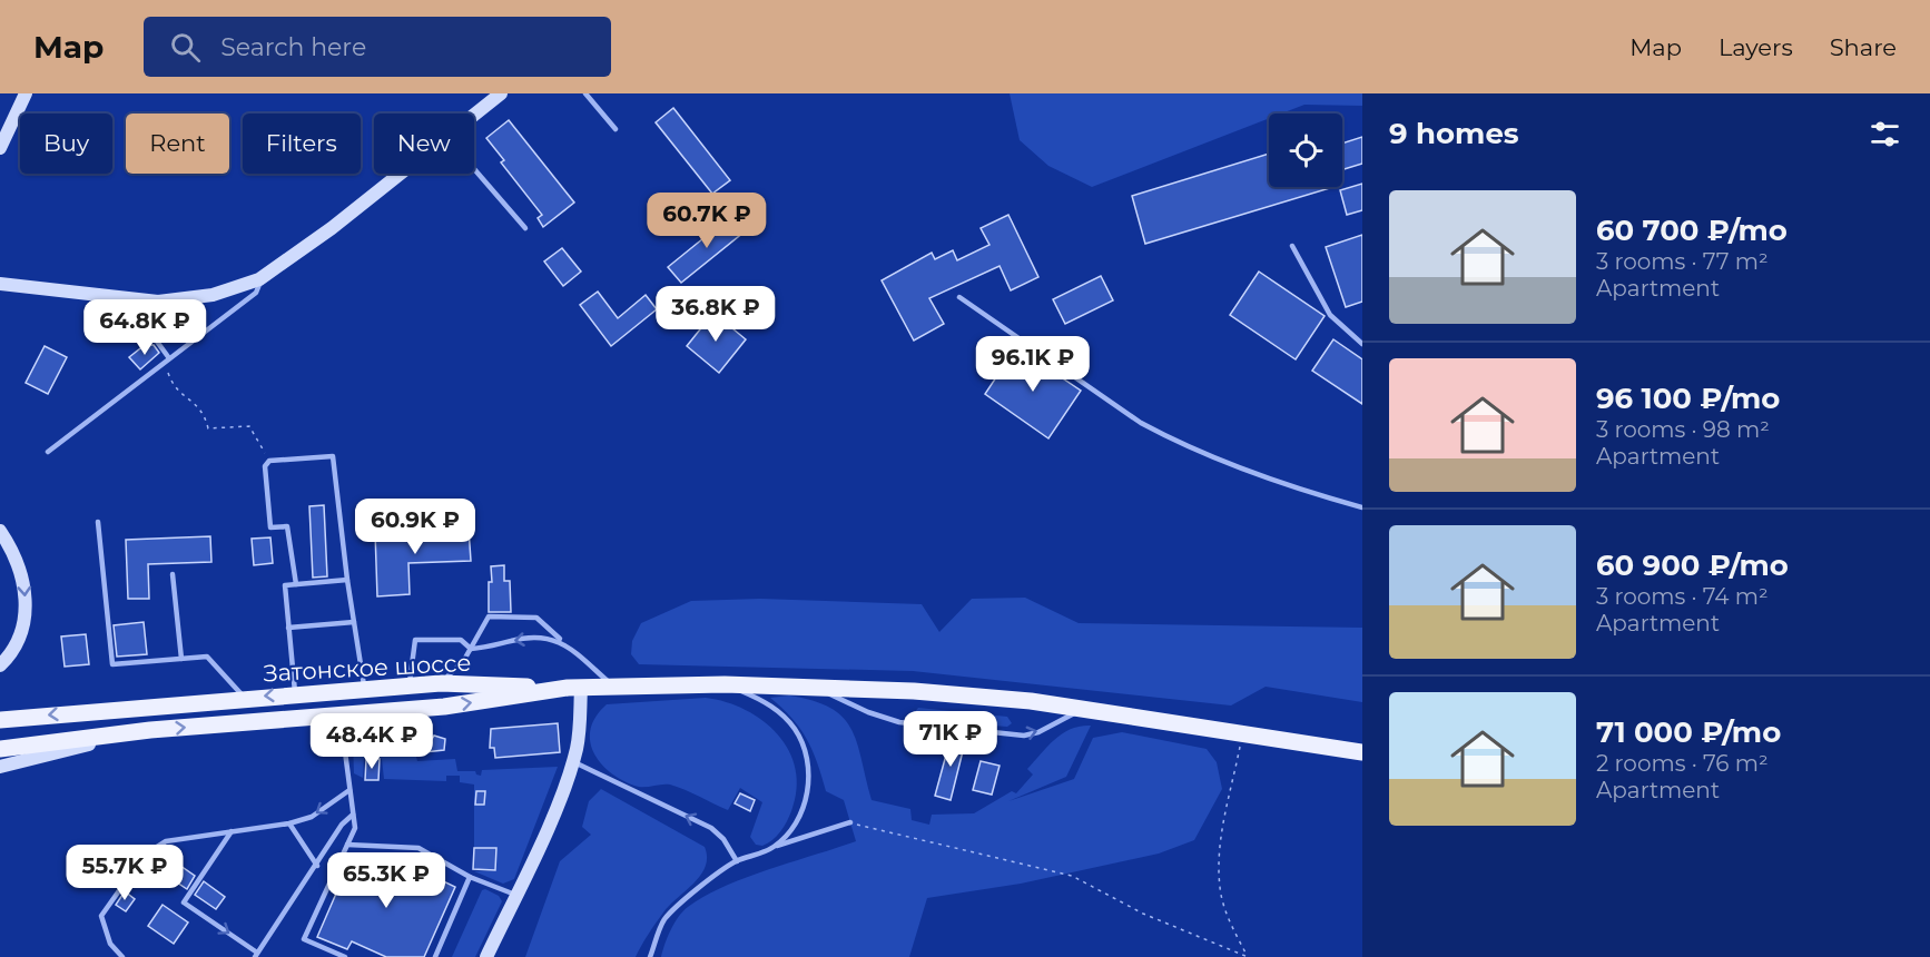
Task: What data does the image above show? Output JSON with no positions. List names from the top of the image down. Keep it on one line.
{"streets":{"main road":["Затонское шоссе"]},"page":{"header":"Map","search":"Search here","nav":["Map","Layers","Share"],"heading":"9 homes","chip":["Buy","Rent","Filters","New"],"list":[{"name":"60 700 ₽/mo","note":"3 rooms · 77 m² · Apartment"},{"name":"96 100 ₽/mo","note":"3 rooms · 98 m² · Apartment"},{"name":"60 900 ₽/mo","note":"3 rooms · 74 m² · Apartment"},{"name":"71 000 ₽/mo","note":"2 rooms · 76 m² · Apartment"}],"price":["60.7K ₽","36.8K ₽","64.8K ₽","96.1K ₽","60.9K ₽","71K ₽","48.4K ₽","55.7K ₽","65.3K ₽"]}}
